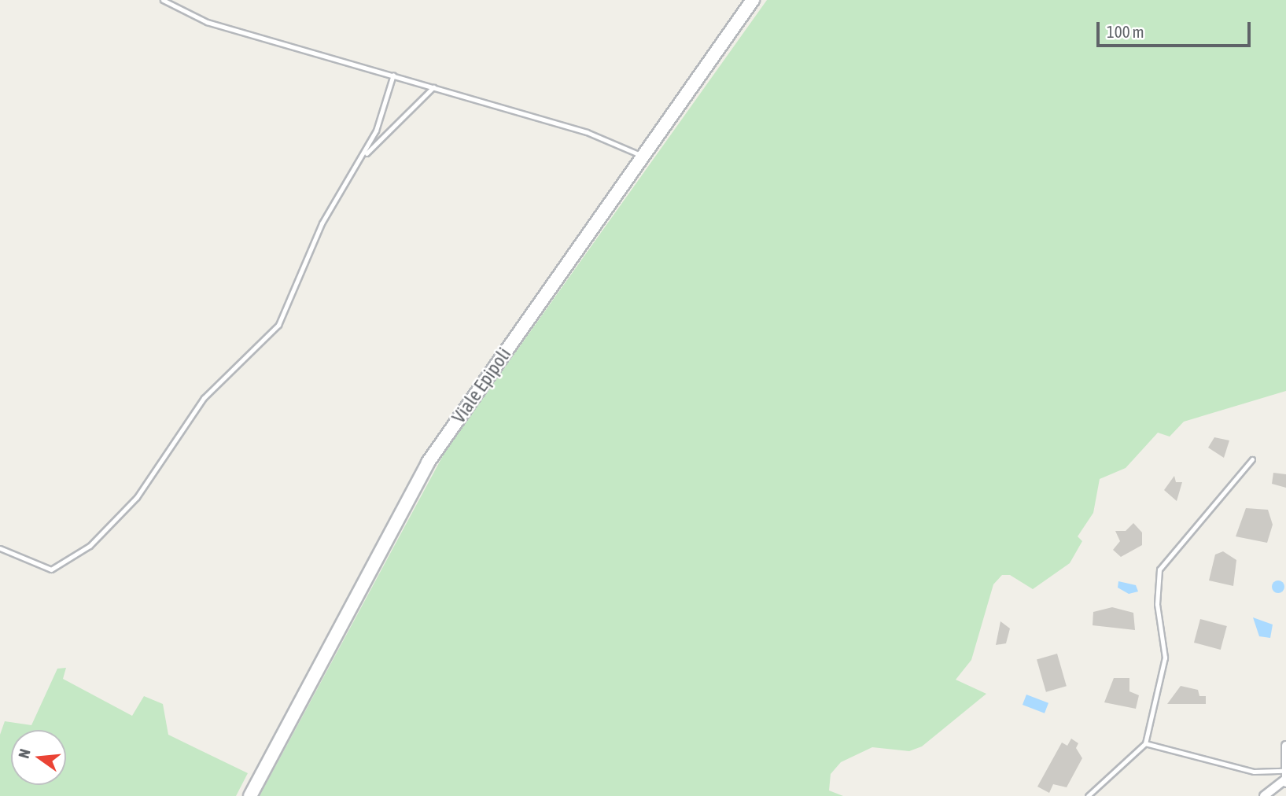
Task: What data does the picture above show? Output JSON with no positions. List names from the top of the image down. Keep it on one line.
{"streets":{"main road":["Viale Epipoli"]},"scale_bar":"100 m","north":"left"}
